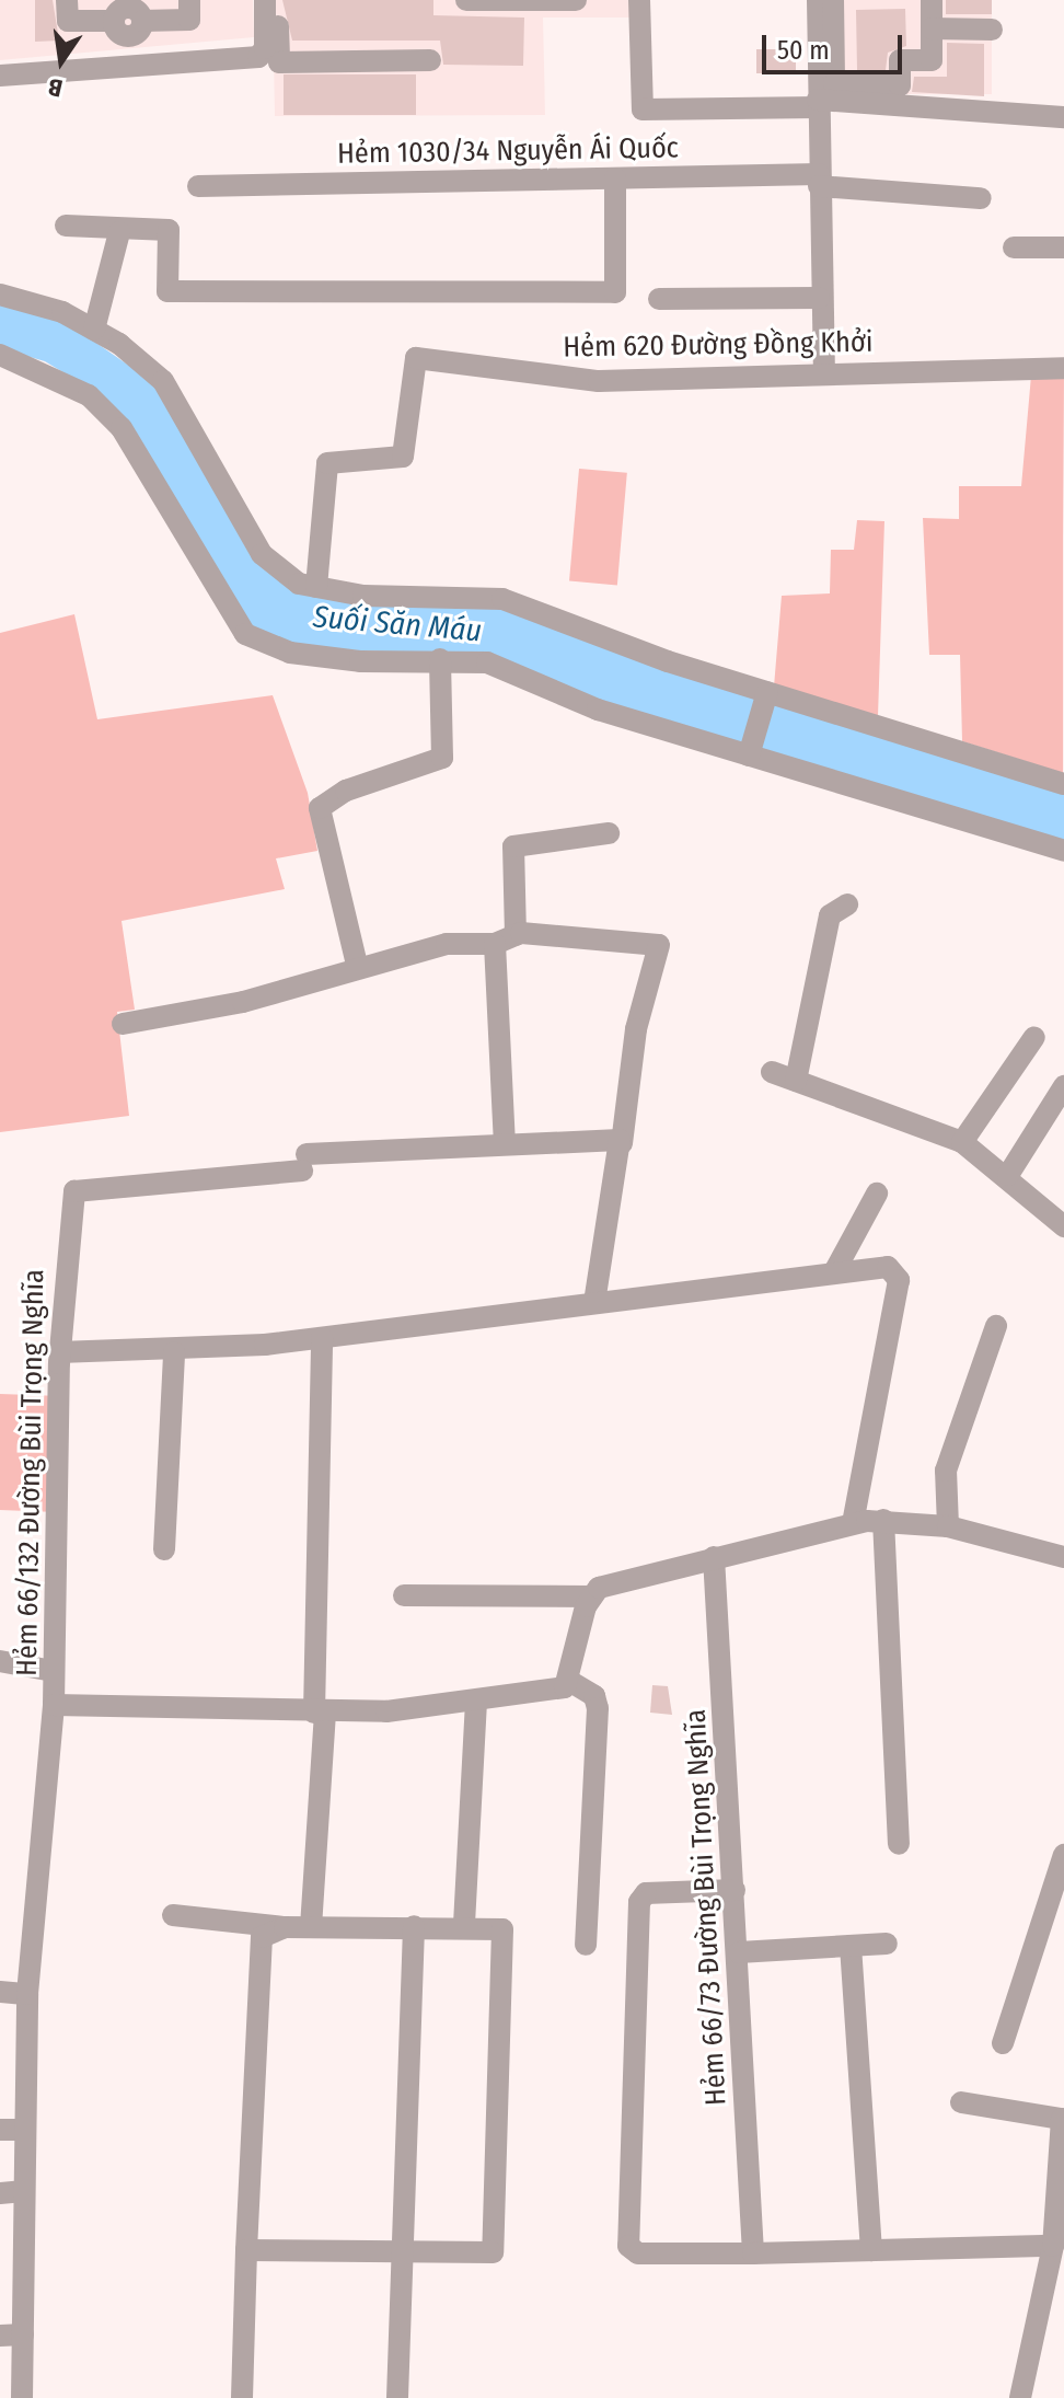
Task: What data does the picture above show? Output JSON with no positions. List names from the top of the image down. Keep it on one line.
{"streets":{"street":["Hẻm 1030/34 Nguyễn Ái Quốc","Hẻm 620 Đường Đồng Khởi","Hẻm 66/132 Đường Bùi Trọng Nghĩa","Hẻm 66/73 Đường Bùi Trọng Nghĩa"]},"water":["Suối Săn Máu"],"scale_bar":"50 m","north":"bottom"}
